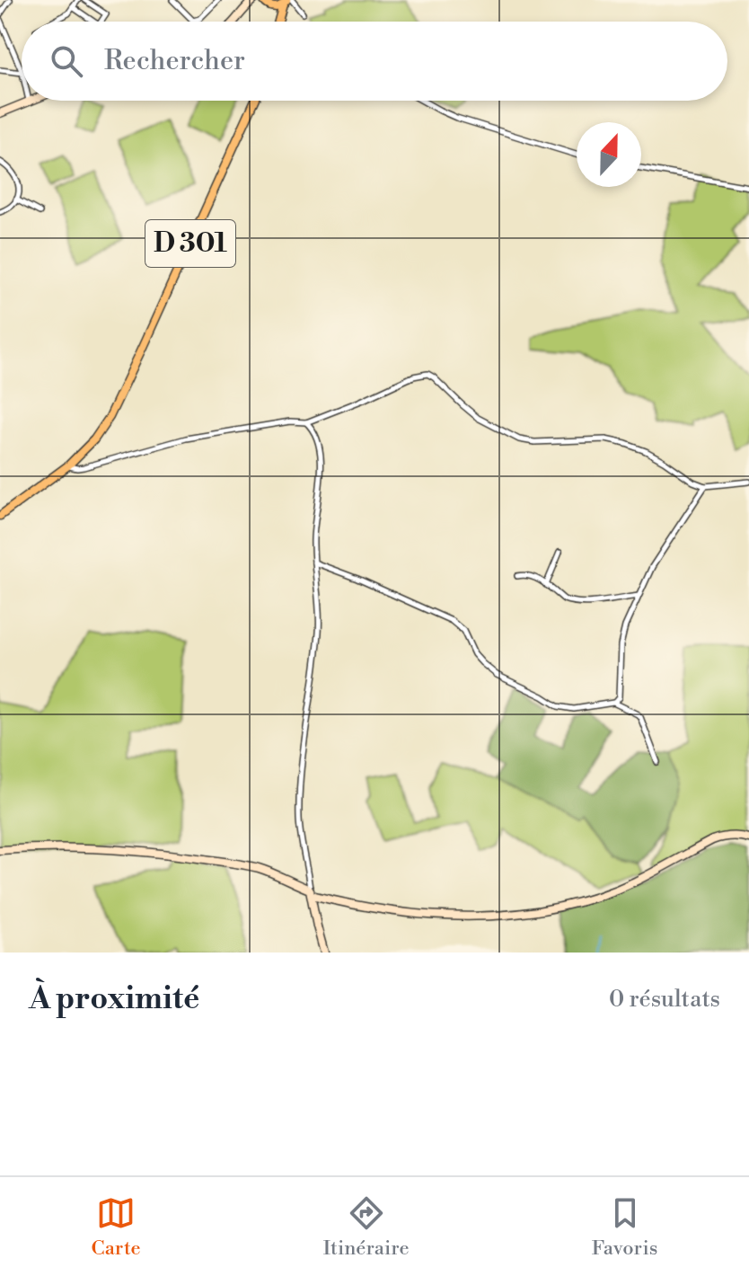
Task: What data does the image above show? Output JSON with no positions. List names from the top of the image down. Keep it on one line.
{"streets":{"main road":["D 301"]},"north":"top","page":{"search":"Rechercher","heading":["À proximité","0 résultats"],"nav":["Carte","Itinéraire","Favoris"]}}
